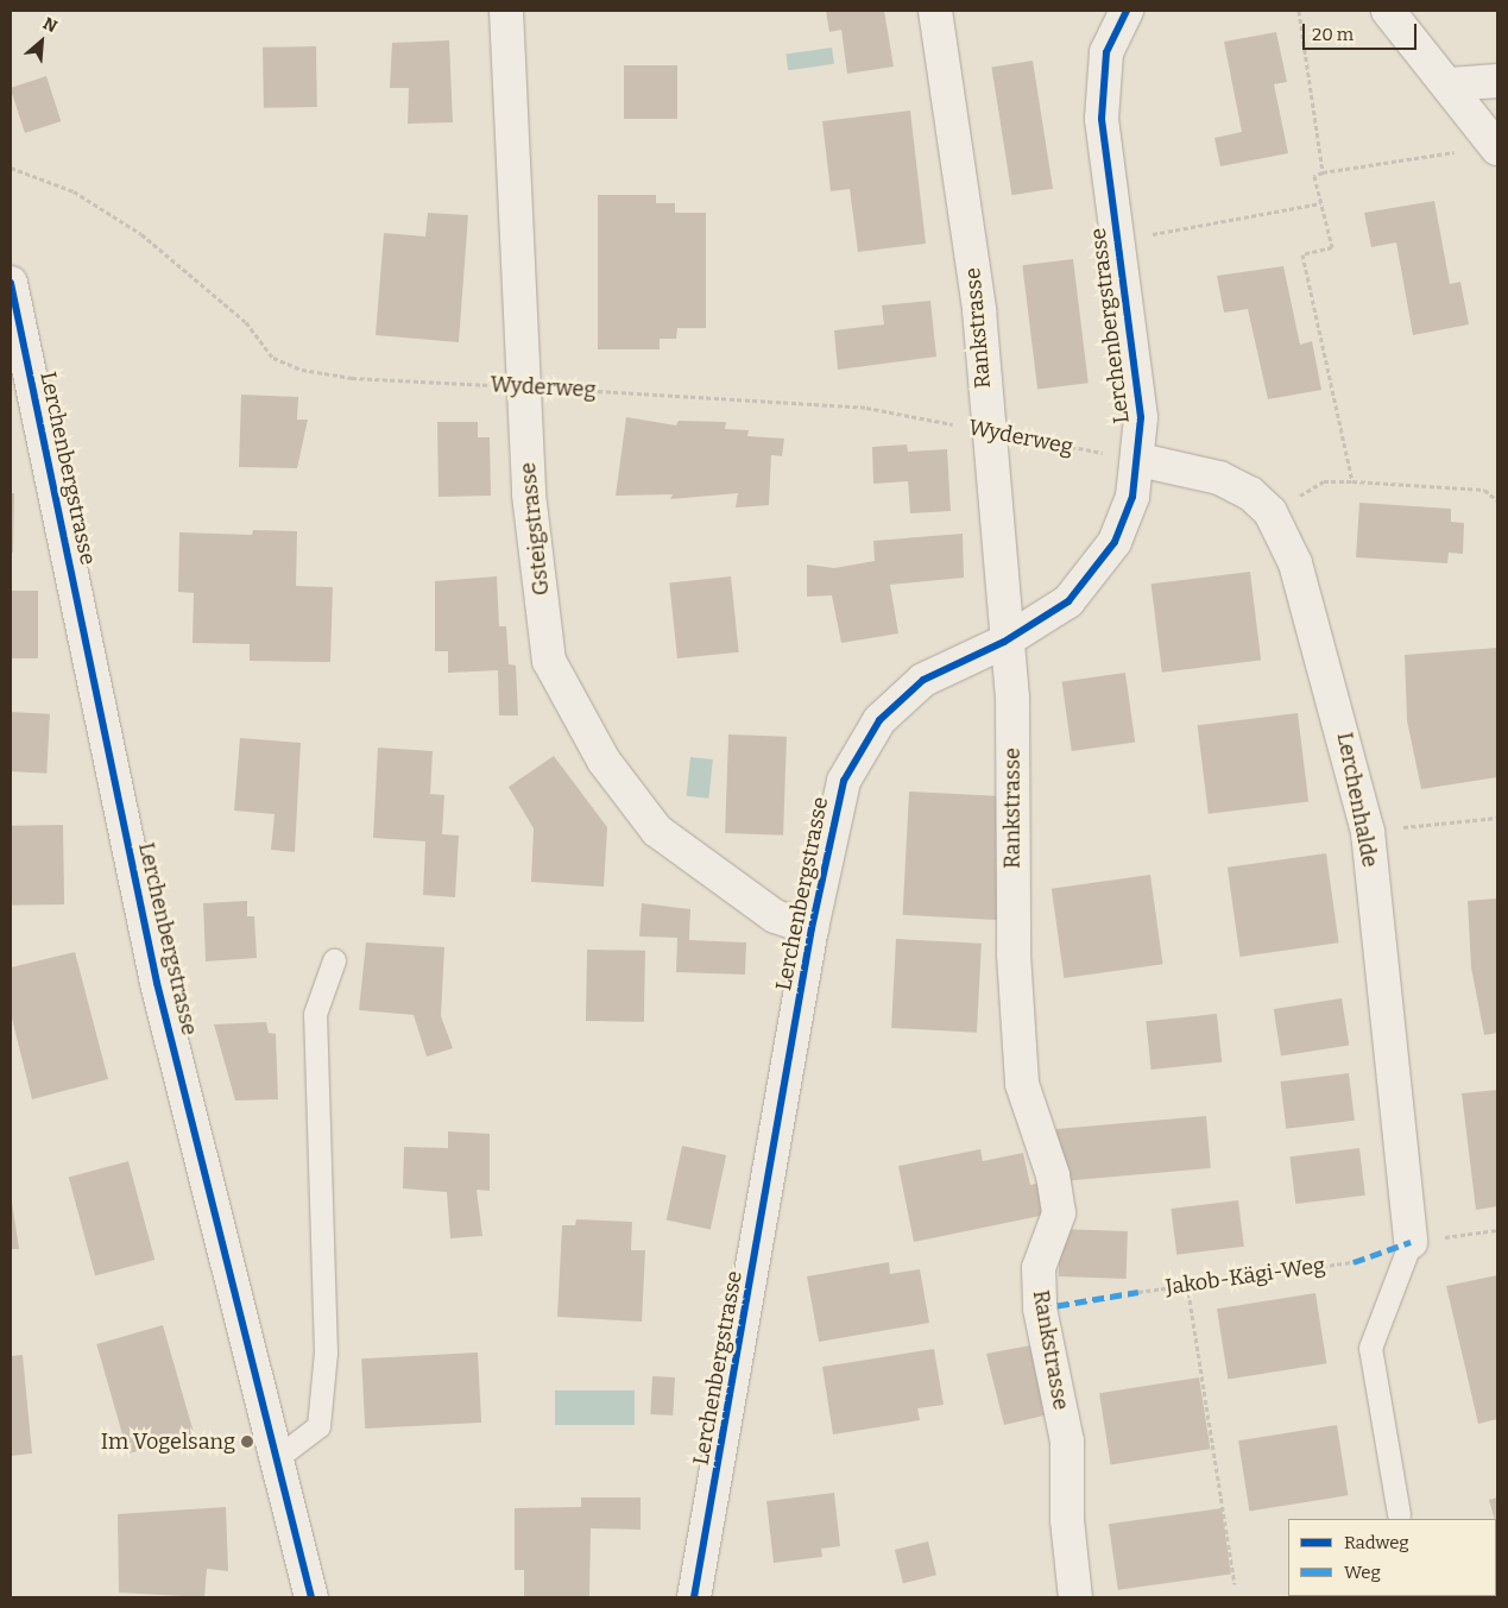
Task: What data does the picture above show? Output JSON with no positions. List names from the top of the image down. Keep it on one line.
{"streets":{"street":["Lerchenbergstrasse","Rankstrasse","Gsteigstrasse","Lerchenhalde"],"path":["Wyderweg","Jakob-Kägi-Weg"]},"crossings":[["Lerchenbergstrasse","Rankstrasse"],["Lerchenbergstrasse","Wyderweg"],["Lerchenbergstrasse","Gsteigstrasse"],["Lerchenbergstrasse","Lerchenhalde"],["Rankstrasse","Wyderweg"],["Wyderweg","Gsteigstrasse"],["Wyderweg","Lerchenhalde"]],"places":["Im Vogelsang"],"legend":["Radweg","Weg"],"scale_bar":"20 m","north":"top right"}
